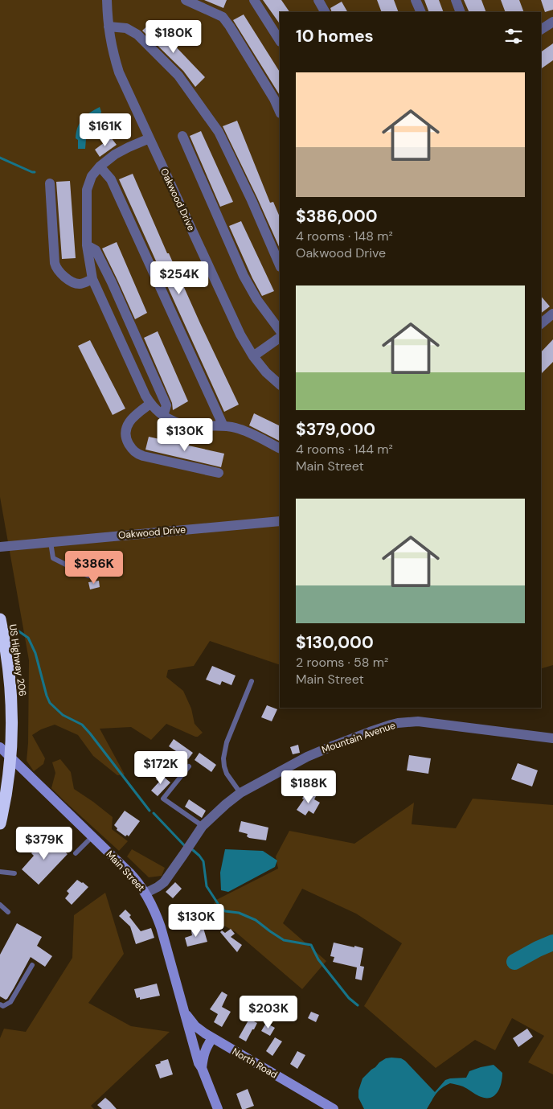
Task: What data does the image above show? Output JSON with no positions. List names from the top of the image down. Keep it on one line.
{"streets":{"highway":["US Highway 206"],"main road":["Main Street","North Road"],"street":["Oakwood Drive","Mountain Avenue"]},"crossings":[["US Highway 206","Main Street"],["Mountain Avenue","Main Street"],["Main Street","North Road"]],"page":{"heading":"10 homes","price":["$180K","$161K","$254K","$130K","$386K","$172K","$188K","$379K","$130K","$203K"],"list":[{"name":"$386,000","note":"4 rooms · 148 m² · Oakwood Drive"},{"name":"$379,000","note":"4 rooms · 144 m² · Main Street"},{"name":"$130,000","note":"2 rooms · 58 m² · Main Street"}]}}
